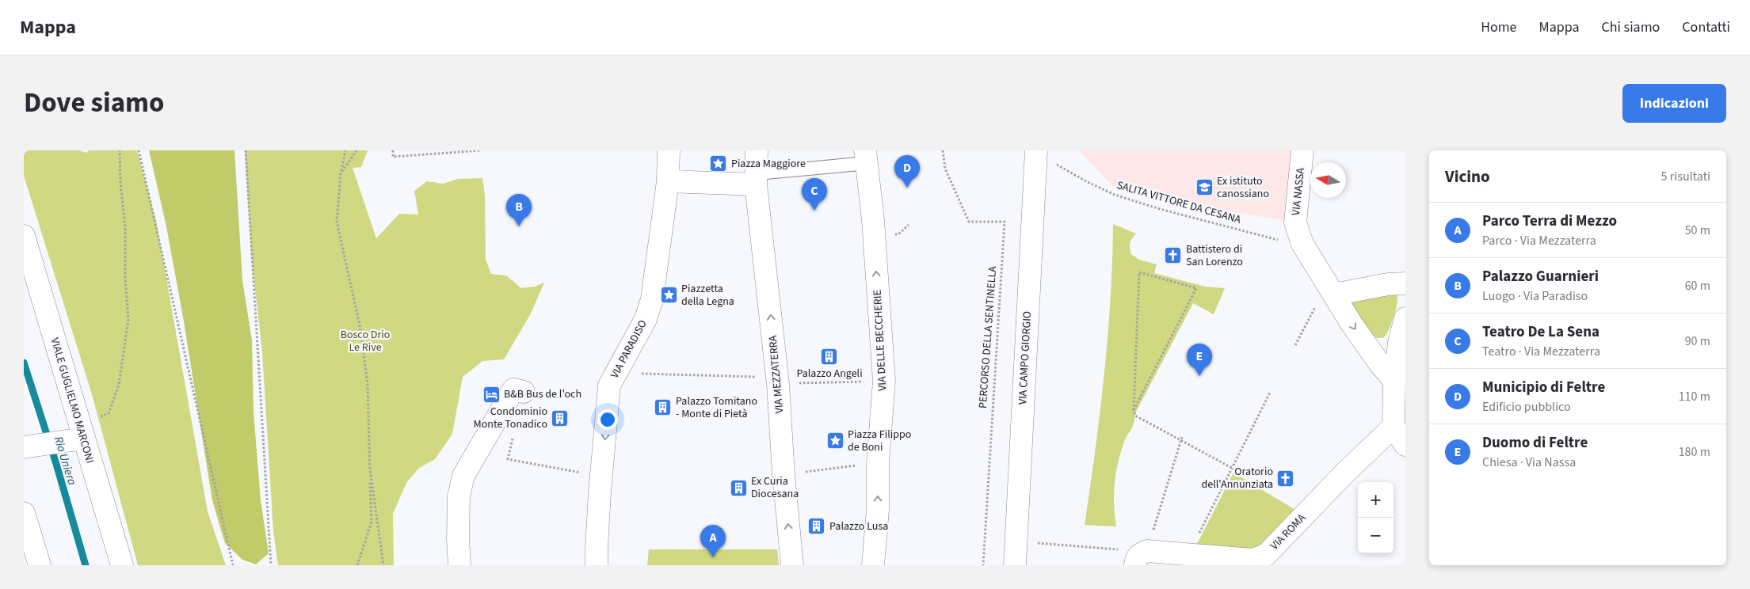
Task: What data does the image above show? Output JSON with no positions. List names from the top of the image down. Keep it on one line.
{"streets":{"street":["VIA NASSA","VIA DELLE BECCHERIE","VIA PARADISO","VIA CAMPO GIORGIO","VIA MEZZATERRA","VIALE GUGLIELMO MARCONI","VIA ROMA"],"path":["SALITA VITTORE DA CESANA","PERCORSO DELLA SENTINELLA"]},"crossings":[["VIA NASSA","SALITA VITTORE DA CESANA"],["SALITA VITTORE DA CESANA","VIA CAMPO GIORGIO"]],"one_way":["VIA NASSA","VIA DELLE BECCHERIE","VIA MEZZATERRA"],"water":["Rio Uniera"],"parks":["Bosco Drio Le Rive"],"places":{"place":["Piazza Maggiore","Piazzetta della Legna","Piazza Filippo de Boni"],"school or university":["Ex istituto canossiano"],"church":["Battistero di San Lorenzo","Oratorio dell'Annunziata"],"building":["Palazzo Angeli","Palazzo Tomitano - Monte di Pietà","Condominio Monte Tonadico","Ex Curia Diocesana","Palazzo Lusa"],"hotel":["B&B Bus de l'och"]},"north":"left","page":{"header":"Mappa","nav":["Home","Mappa","Chi siamo","Contatti"],"title":"Dove siamo","buttons":"Indicazioni","heading":["Vicino","5 risultati"],"pins":["D","C","B","E","A"],"list":[{"mark":"A","name":"Parco Terra di Mezzo","note":"Parco · Via Mezzaterra","value":"50 m"},{"mark":"B","name":"Palazzo Guarnieri","note":"Luogo · Via Paradiso","value":"60 m"},{"mark":"C","name":"Teatro De La Sena","note":"Teatro · Via Mezzaterra","value":"90 m"},{"mark":"D","name":"Municipio di Feltre","note":"Edificio pubblico","value":"110 m"},{"mark":"E","name":"Duomo di Feltre","note":"Chiesa · Via Nassa","value":"180 m"}],"map_buttons":["+","−"]}}
